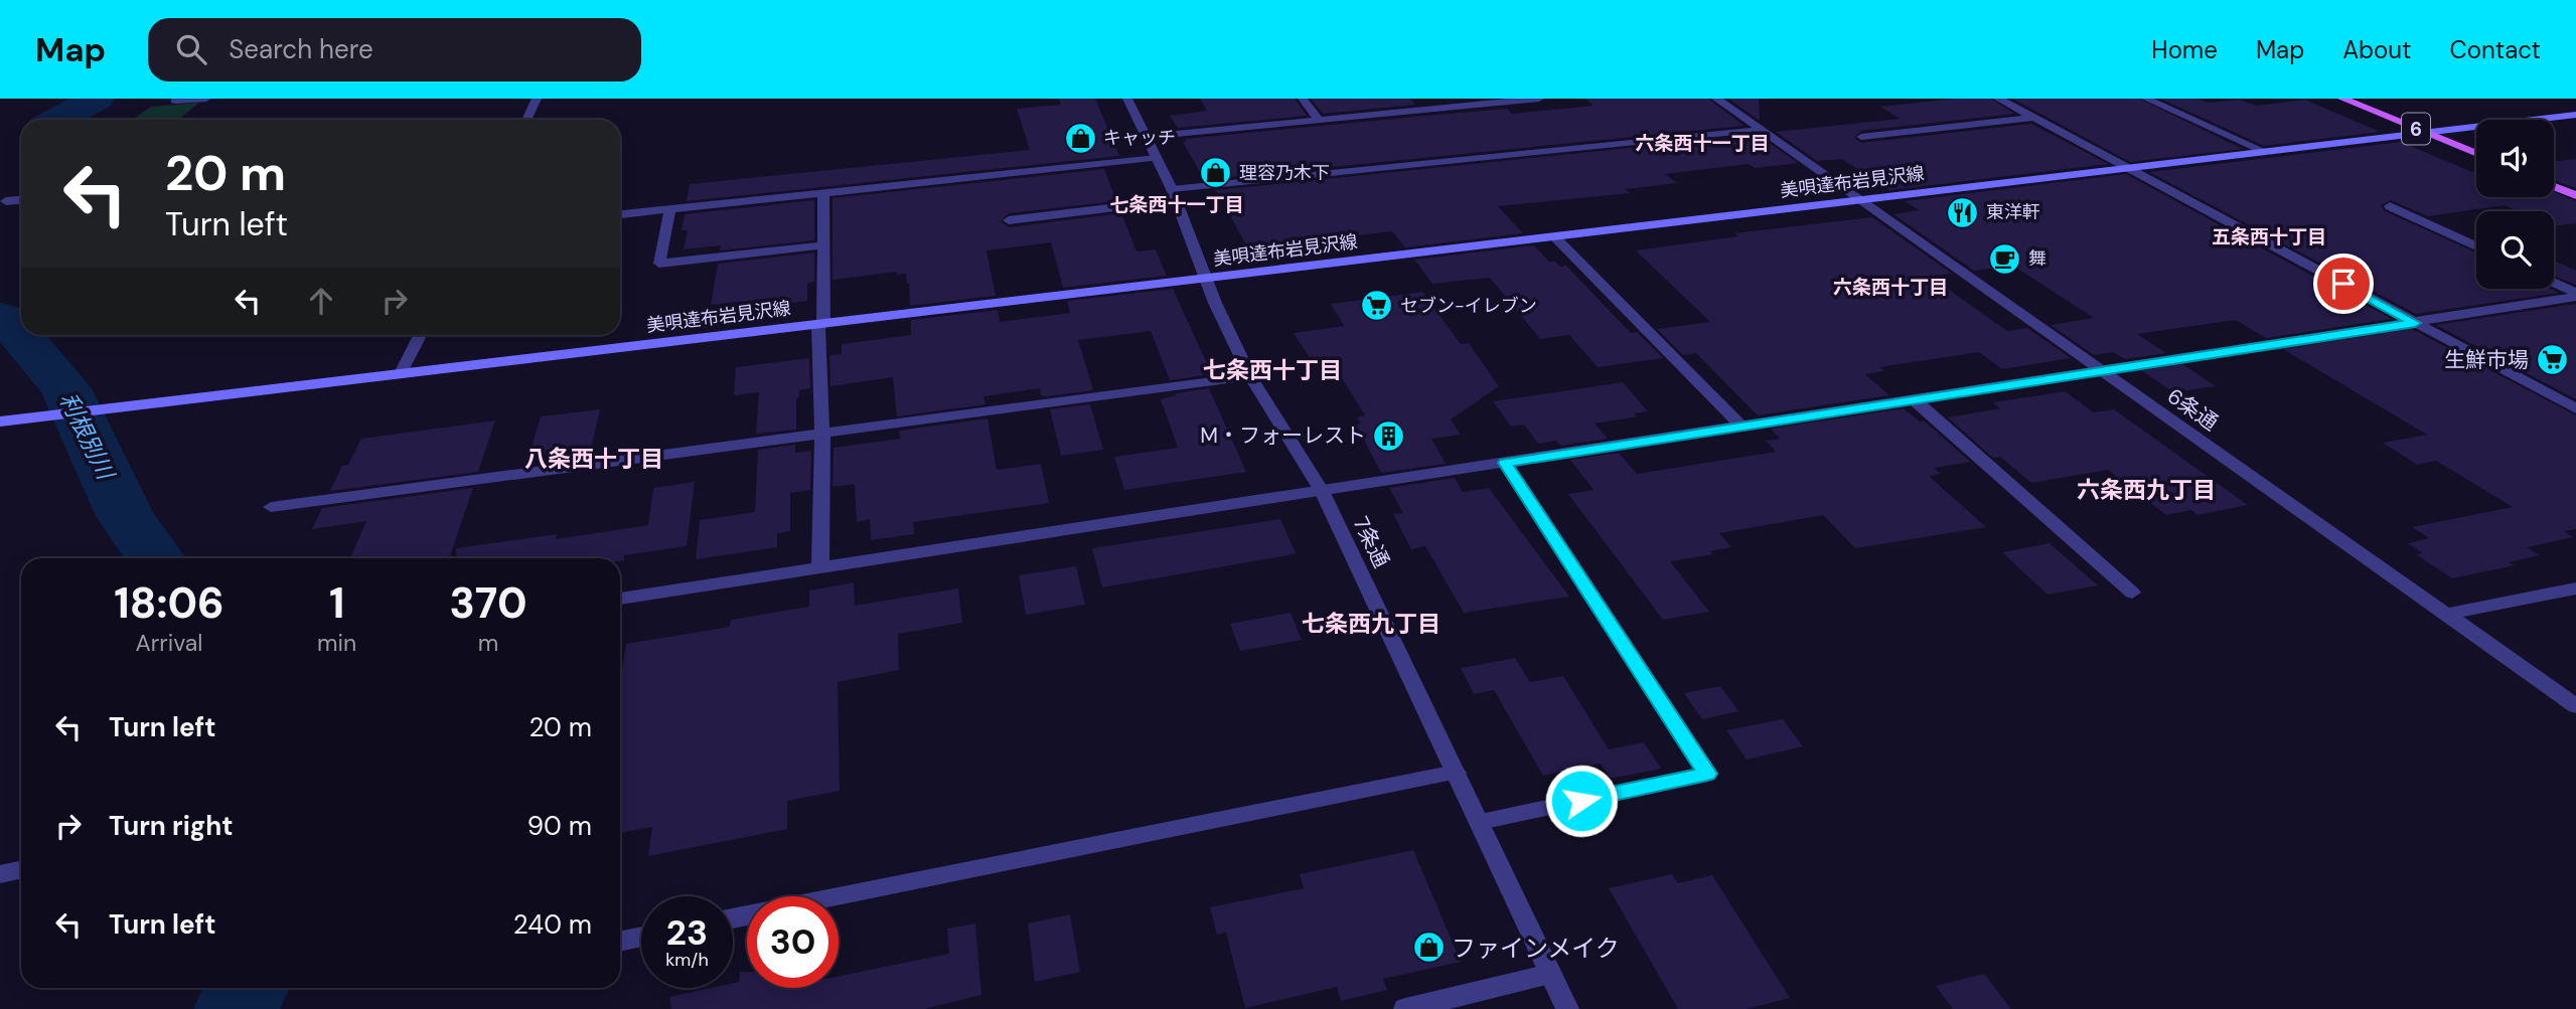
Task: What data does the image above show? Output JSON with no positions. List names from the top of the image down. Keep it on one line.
{"streets":{"main road":["6","美唄達布岩見沢線"],"street":["6条通","7条通"]},"crossings":[["6","美唄達布岩見沢線"],["美唄達布岩見沢線","6条通"],["美唄達布岩見沢線","7条通"]],"districts":["六条西十一丁目","七条西十一丁目","五条西十丁目","六条西十丁目","七条西十丁目","八条西十丁目","六条西九丁目","七条西九丁目"],"water":["利根別川"],"places":{"shop":["キャッチ","理容乃木下","ファインメイク"],"restaurant":["東洋軒"],"cafe":["舞"],"supermarket":["セブン-イレブン","生鮮市場"],"building":["M・フォーレスト"]},"page":{"header":"Map","search":"Search here","nav":["Home","Map","About","Contact"],"turn":["20 m","Turn left"],"eta":["18:06","Arrival","1","min","370","m"],"list":[{"name":"Turn left","value":"20 m"},{"name":"Turn right","value":"90 m"},{"name":"Turn left","value":"240 m"}],"speed":"23 km/h","limit":"30"}}
